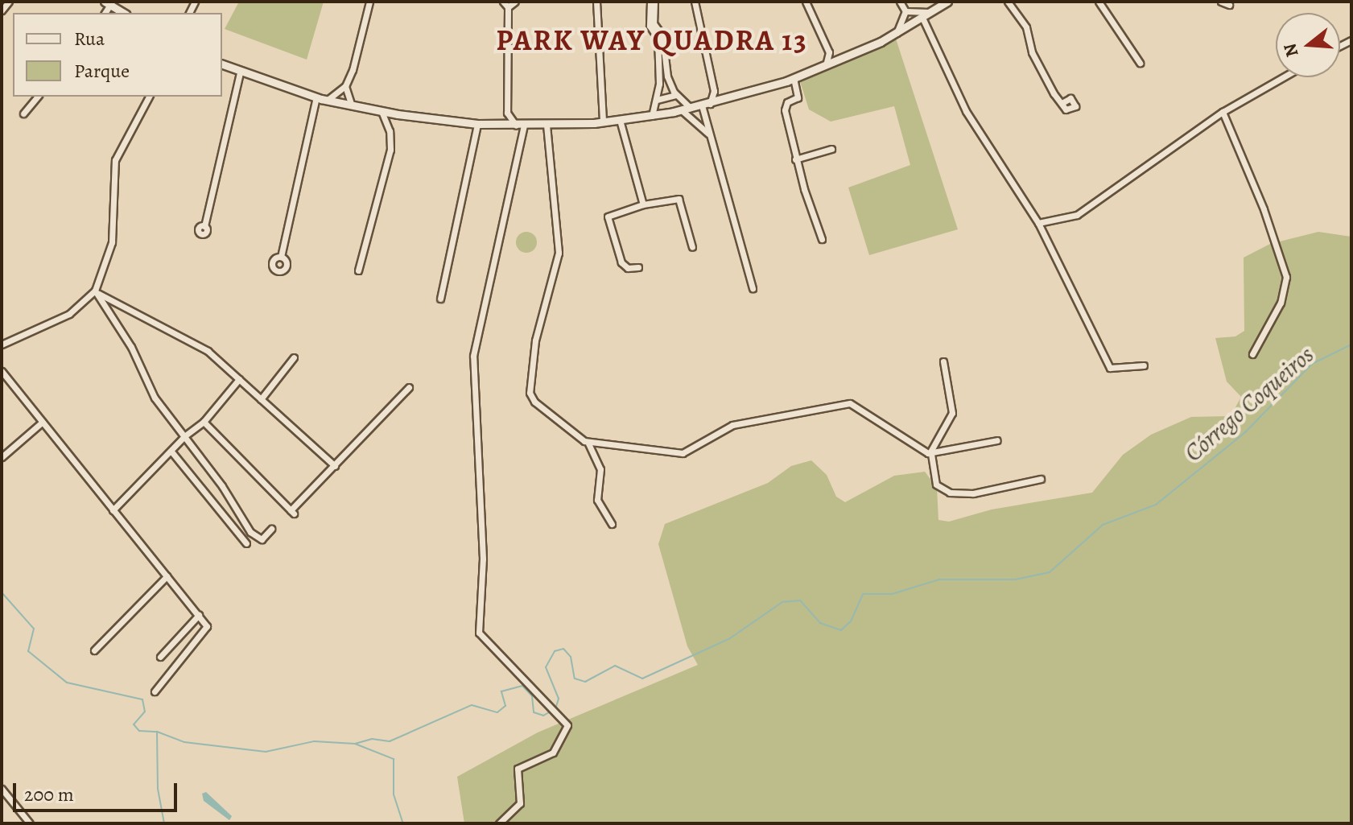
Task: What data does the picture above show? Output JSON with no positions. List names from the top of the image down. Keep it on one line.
{"districts":["PARK WAY QUADRA 13"],"water":["Córrego Coqueiros"],"legend":["Rua","Parque"],"scale_bar":"200 m","north":"left"}
